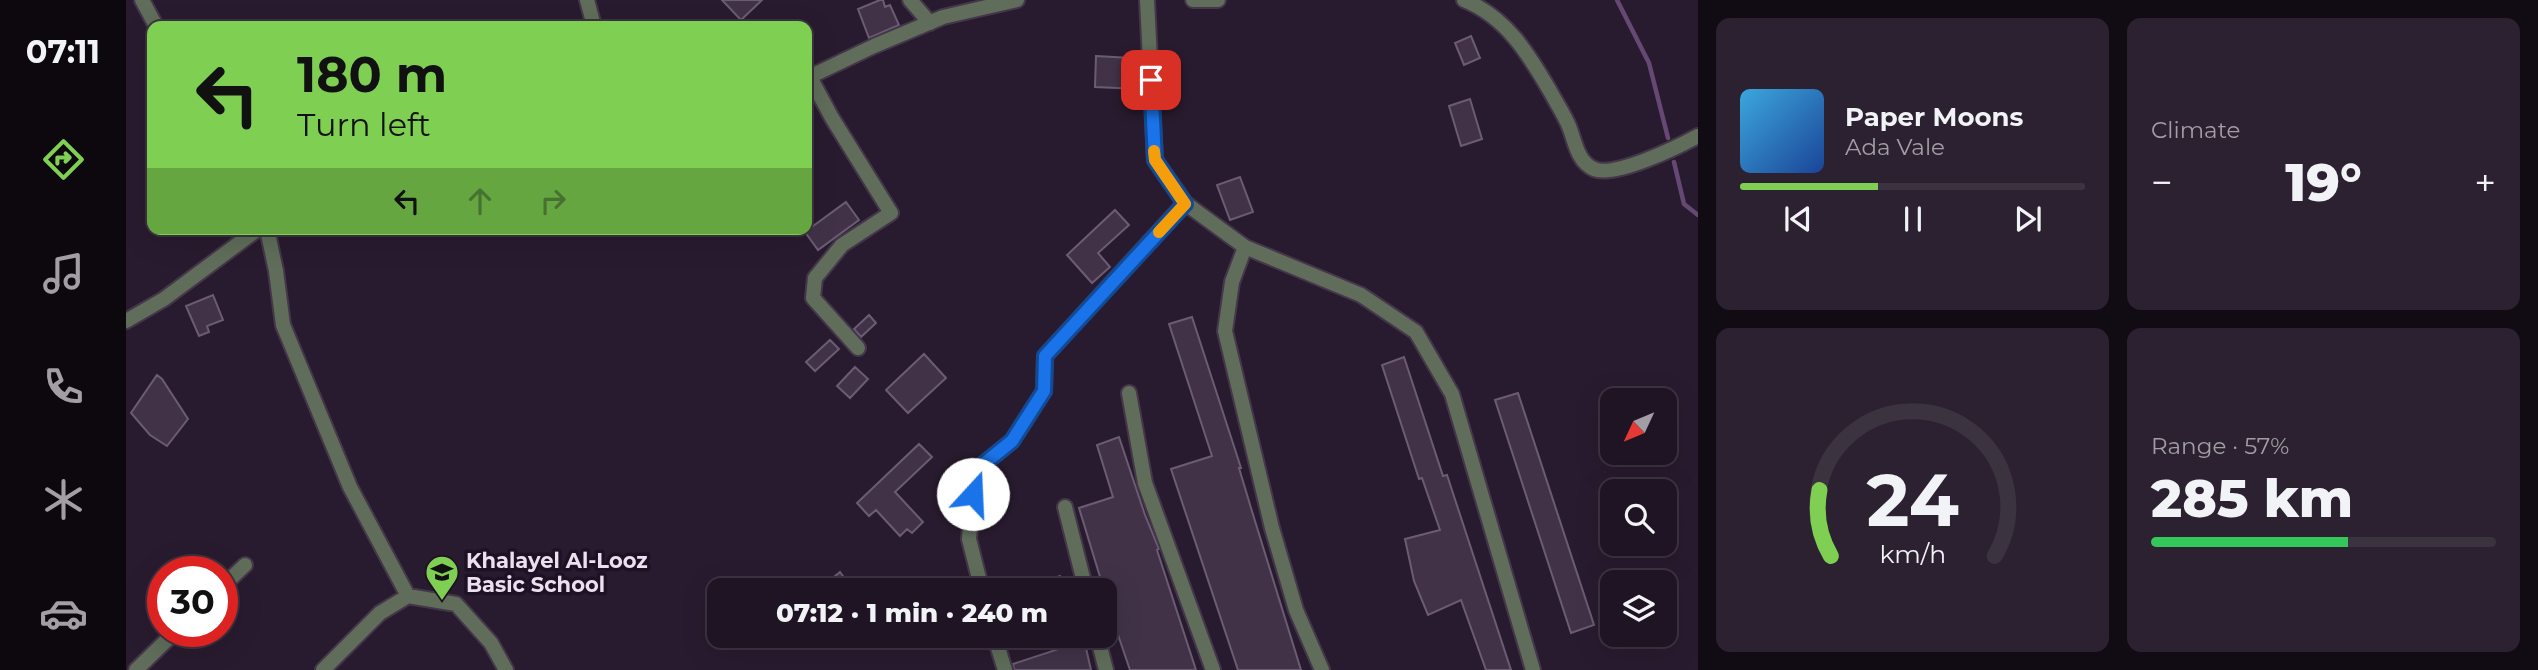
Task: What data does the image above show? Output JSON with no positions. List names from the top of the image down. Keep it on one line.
{"places":{"school or university":["Khalayel Al-Looz Basic School"]},"north":"bottom left","page":{"tabs":"07:11","tile":["Climate",["Range · 57%","285 km"]],"turn":["180 m","Turn left"],"song":["Paper Moons","Ada Vale"],"heat":["−","19°","+"],"limit":"30","trip":"07:12 · 1 min · 240 m","gauge":["24","km/h"]}}
